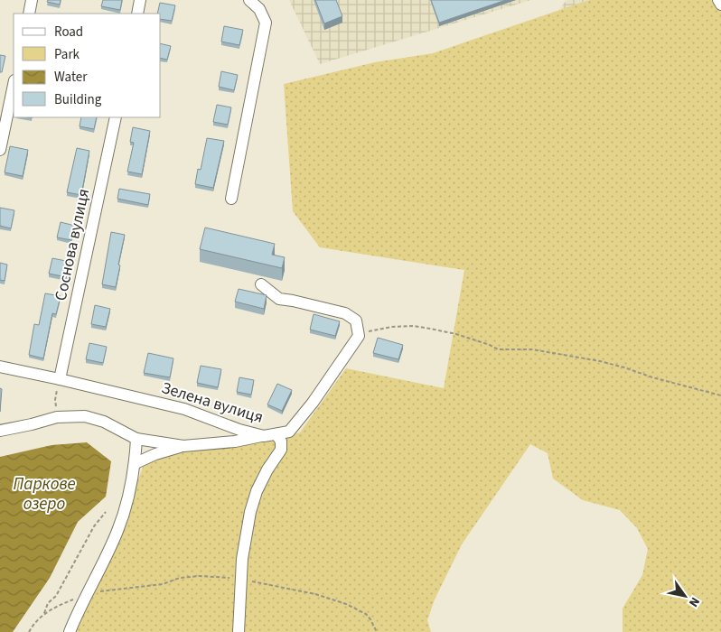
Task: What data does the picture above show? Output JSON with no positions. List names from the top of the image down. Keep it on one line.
{"streets":{"street":["Соснова вулиця","Зелена вулиця"]},"crossings":[["Соснова вулиця","Зелена вулиця"]],"water":["Паркове озеро"],"legend":["Road","Park","Water","Building"],"north":"bottom right"}
